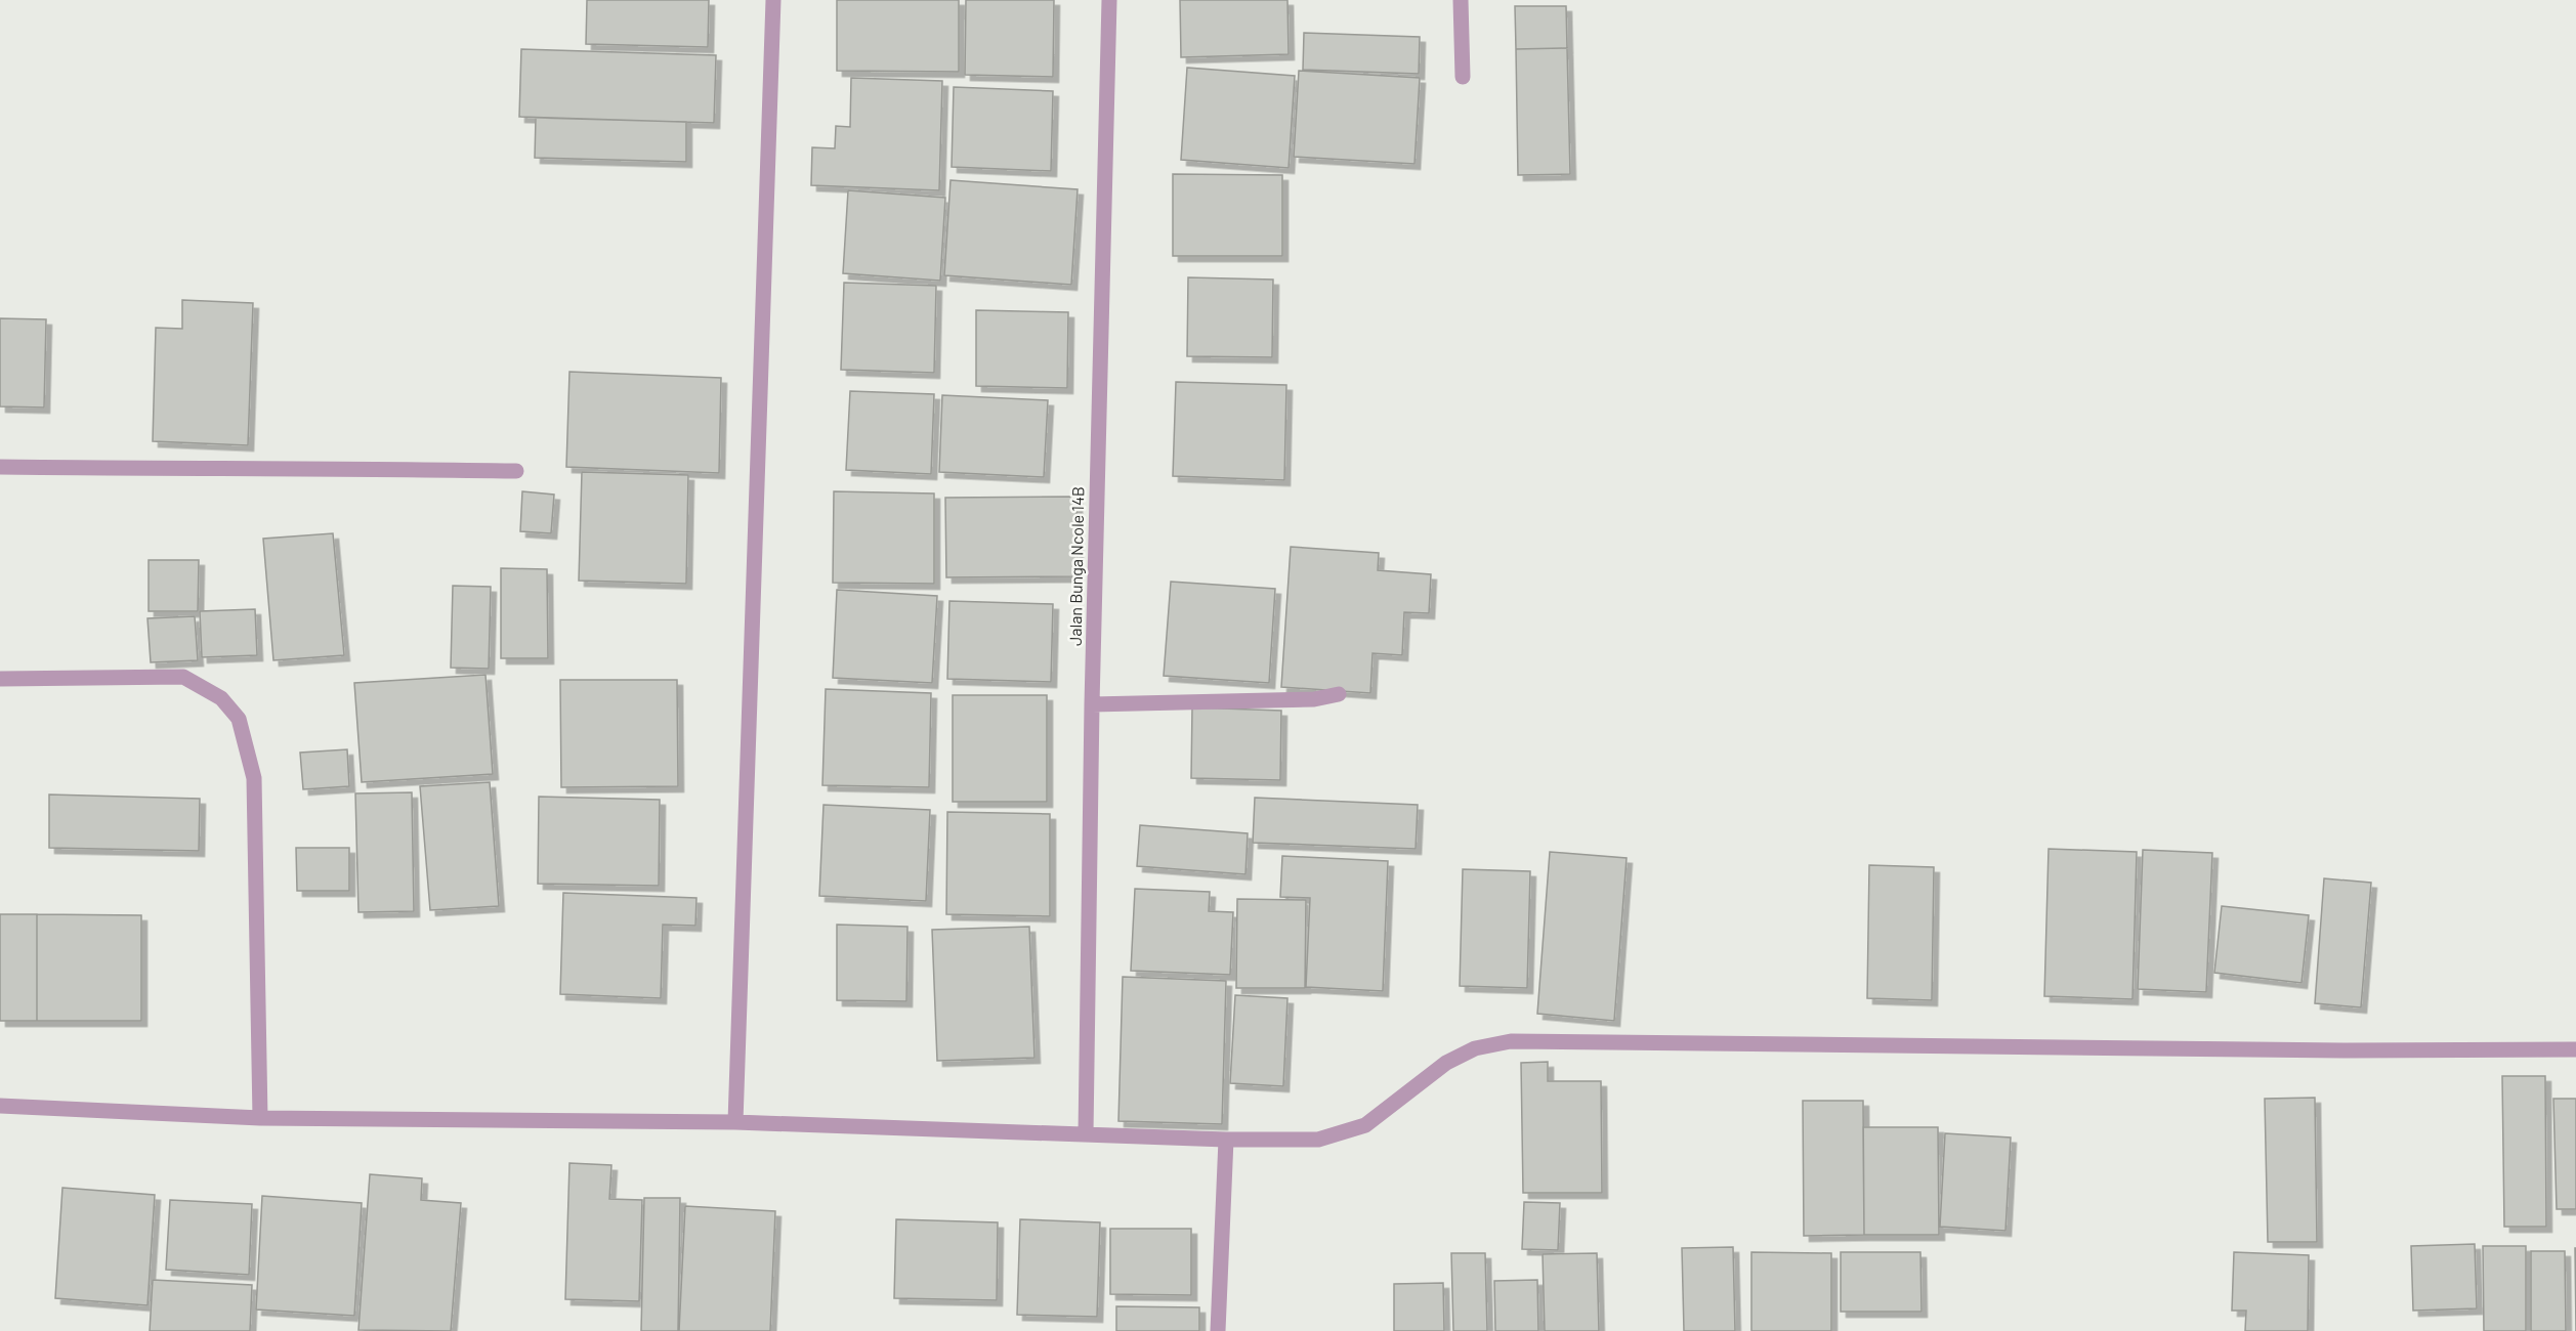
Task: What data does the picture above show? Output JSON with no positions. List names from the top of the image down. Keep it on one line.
{"streets":{"street":["Jalan Bunga Ncole 14B"]}}
